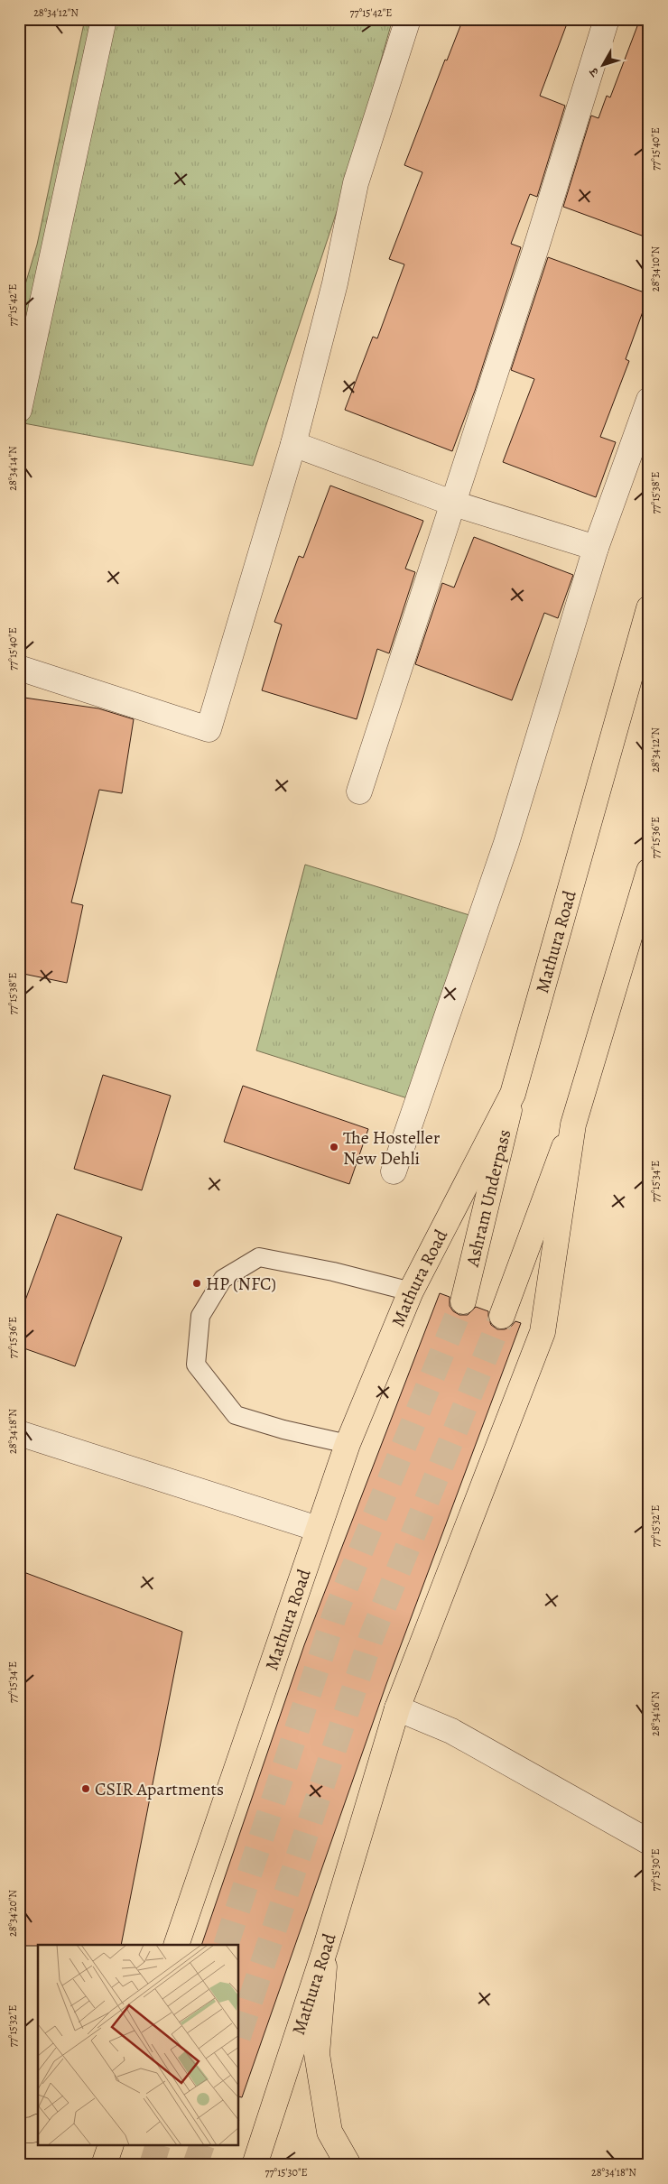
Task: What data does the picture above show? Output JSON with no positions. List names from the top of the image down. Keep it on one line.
{"streets":{"main road":["Mathura Road","Ashram Underpass"]},"crossings":[["Mathura Road","Ashram Underpass"]],"places":["The Hosteller New Dehli","HP (NFC)","CSIR Apartments"],"north":"bottom left","coordinates":["28°34'12\"N","77°15'42\"E","77°15'40\"E","28°34'10\"N","28°34'14\"N","77°15'38\"E","77°15'36\"E","77°15'34\"E","28°34'18\"N","77°15'32\"E","28°34'16\"N","77°15'30\"E","28°34'20\"N"]}
